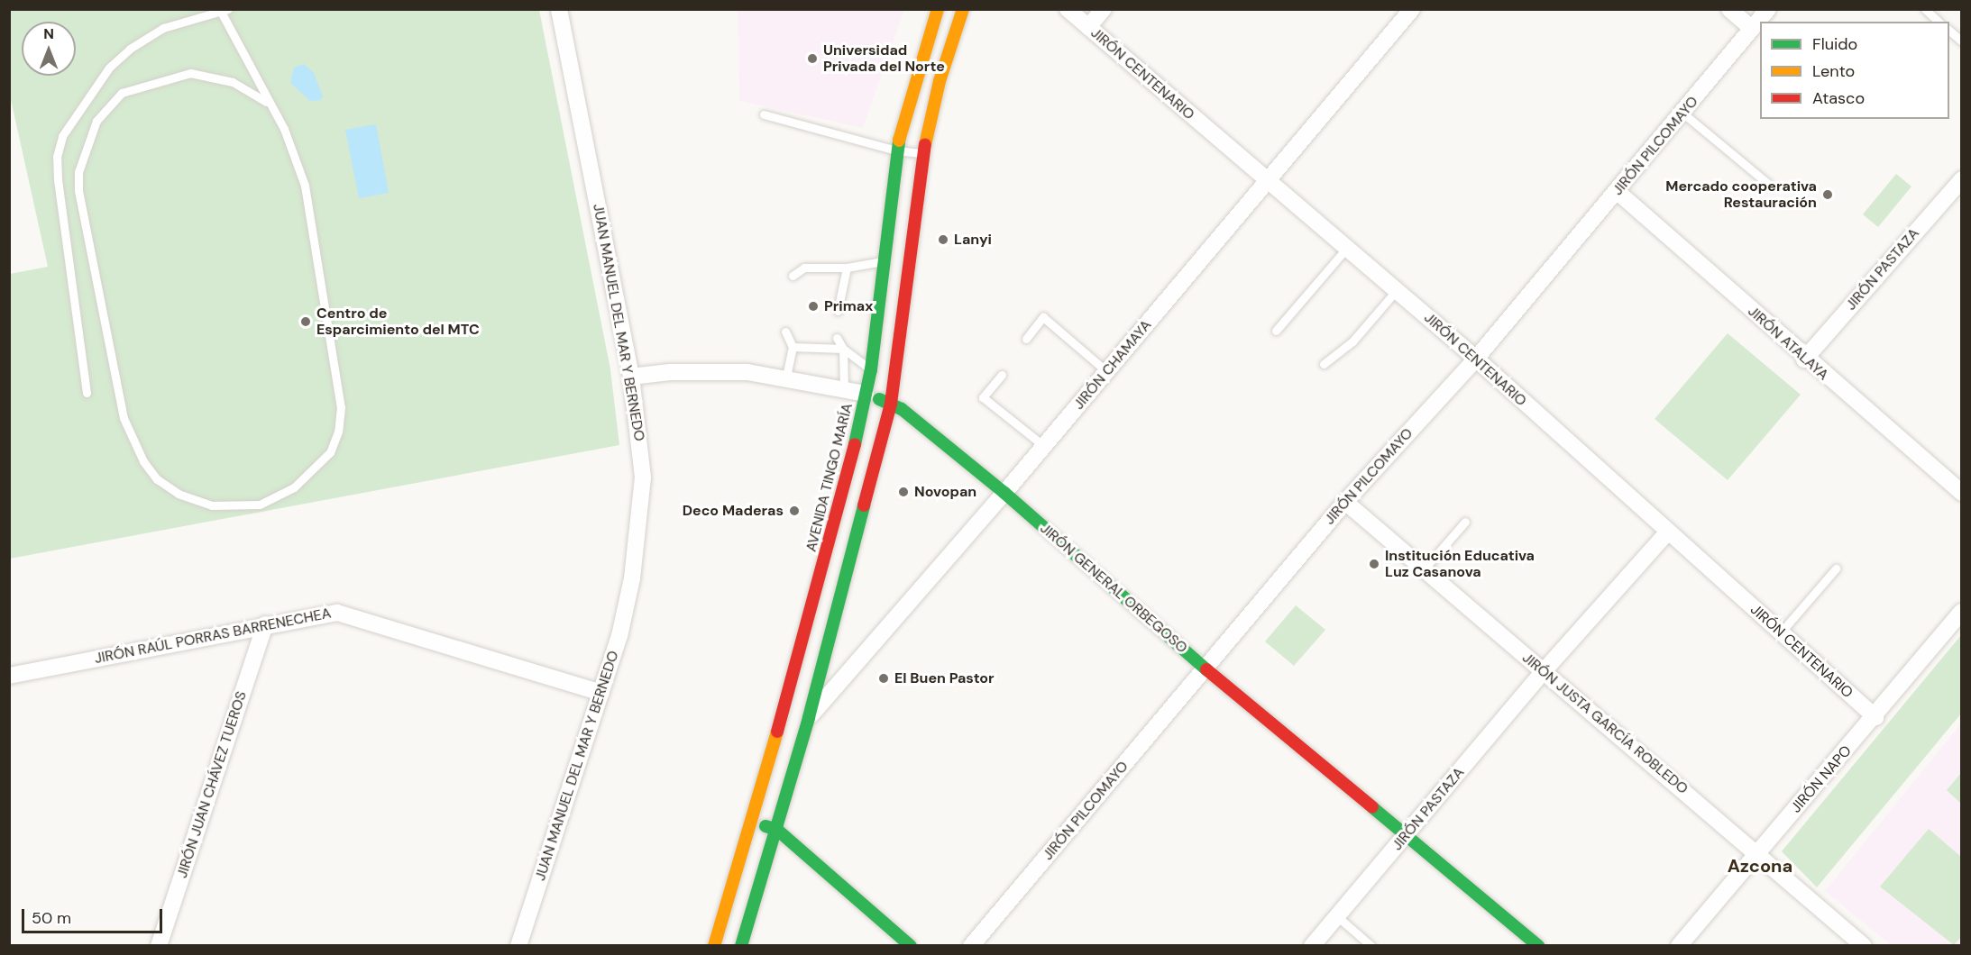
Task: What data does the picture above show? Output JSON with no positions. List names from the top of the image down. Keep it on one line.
{"streets":{"main road":["AVENIDA TINGO MARÍA","JIRÓN GENERAL ORBEGOSO"],"street":["JIRÓN CENTENARIO","JIRÓN PILCOMAYO","JIRÓN PASTAZA","JUAN MANUEL DEL MAR Y BERNEDO","JIRÓN ATALAYA","JIRÓN CHAMAYA","JIRÓN RAÚL PORRAS BARRENECHEA","JIRÓN JUSTA GARCÍA ROBLEDO","JIRÓN NAPO","JIRÓN JUAN CHÁVEZ TUEROS"]},"crossings":[["JIRÓN CENTENARIO","JIRÓN PILCOMAYO"],["JIRÓN CENTENARIO","JIRÓN PASTAZA"],["JIRÓN CENTENARIO","JIRÓN CHAMAYA"],["JIRÓN CENTENARIO","JIRÓN NAPO"],["JIRÓN PILCOMAYO","JIRÓN ATALAYA"],["JIRÓN PILCOMAYO","JIRÓN GENERAL ORBEGOSO"],["JIRÓN PILCOMAYO","JIRÓN JUSTA GARCÍA ROBLEDO"],["JIRÓN PASTAZA","JIRÓN ATALAYA"],["JIRÓN PASTAZA","JIRÓN GENERAL ORBEGOSO"],["JIRÓN PASTAZA","JIRÓN JUSTA GARCÍA ROBLEDO"],["JUAN MANUEL DEL MAR Y BERNEDO","JIRÓN GENERAL ORBEGOSO"],["JUAN MANUEL DEL MAR Y BERNEDO","JIRÓN RAÚL PORRAS BARRENECHEA"],["JIRÓN CHAMAYA","JIRÓN GENERAL ORBEGOSO"],["AVENIDA TINGO MARÍA","JIRÓN GENERAL ORBEGOSO"],["JIRÓN RAÚL PORRAS BARRENECHEA","JIRÓN JUAN CHÁVEZ TUEROS"],["JIRÓN JUSTA GARCÍA ROBLEDO","JIRÓN NAPO"]],"districts":["Azcona"],"places":["Universidad Privada del Norte","Mercado cooperativa Restauración","Lanyi","Primax","Centro de Esparcimiento del MTC","Novopan","Deco Maderas","Institución Educativa Luz Casanova","El Buen Pastor"],"legend":["Fluido","Lento","Atasco"],"scale_bar":"50 m","north":"top"}
